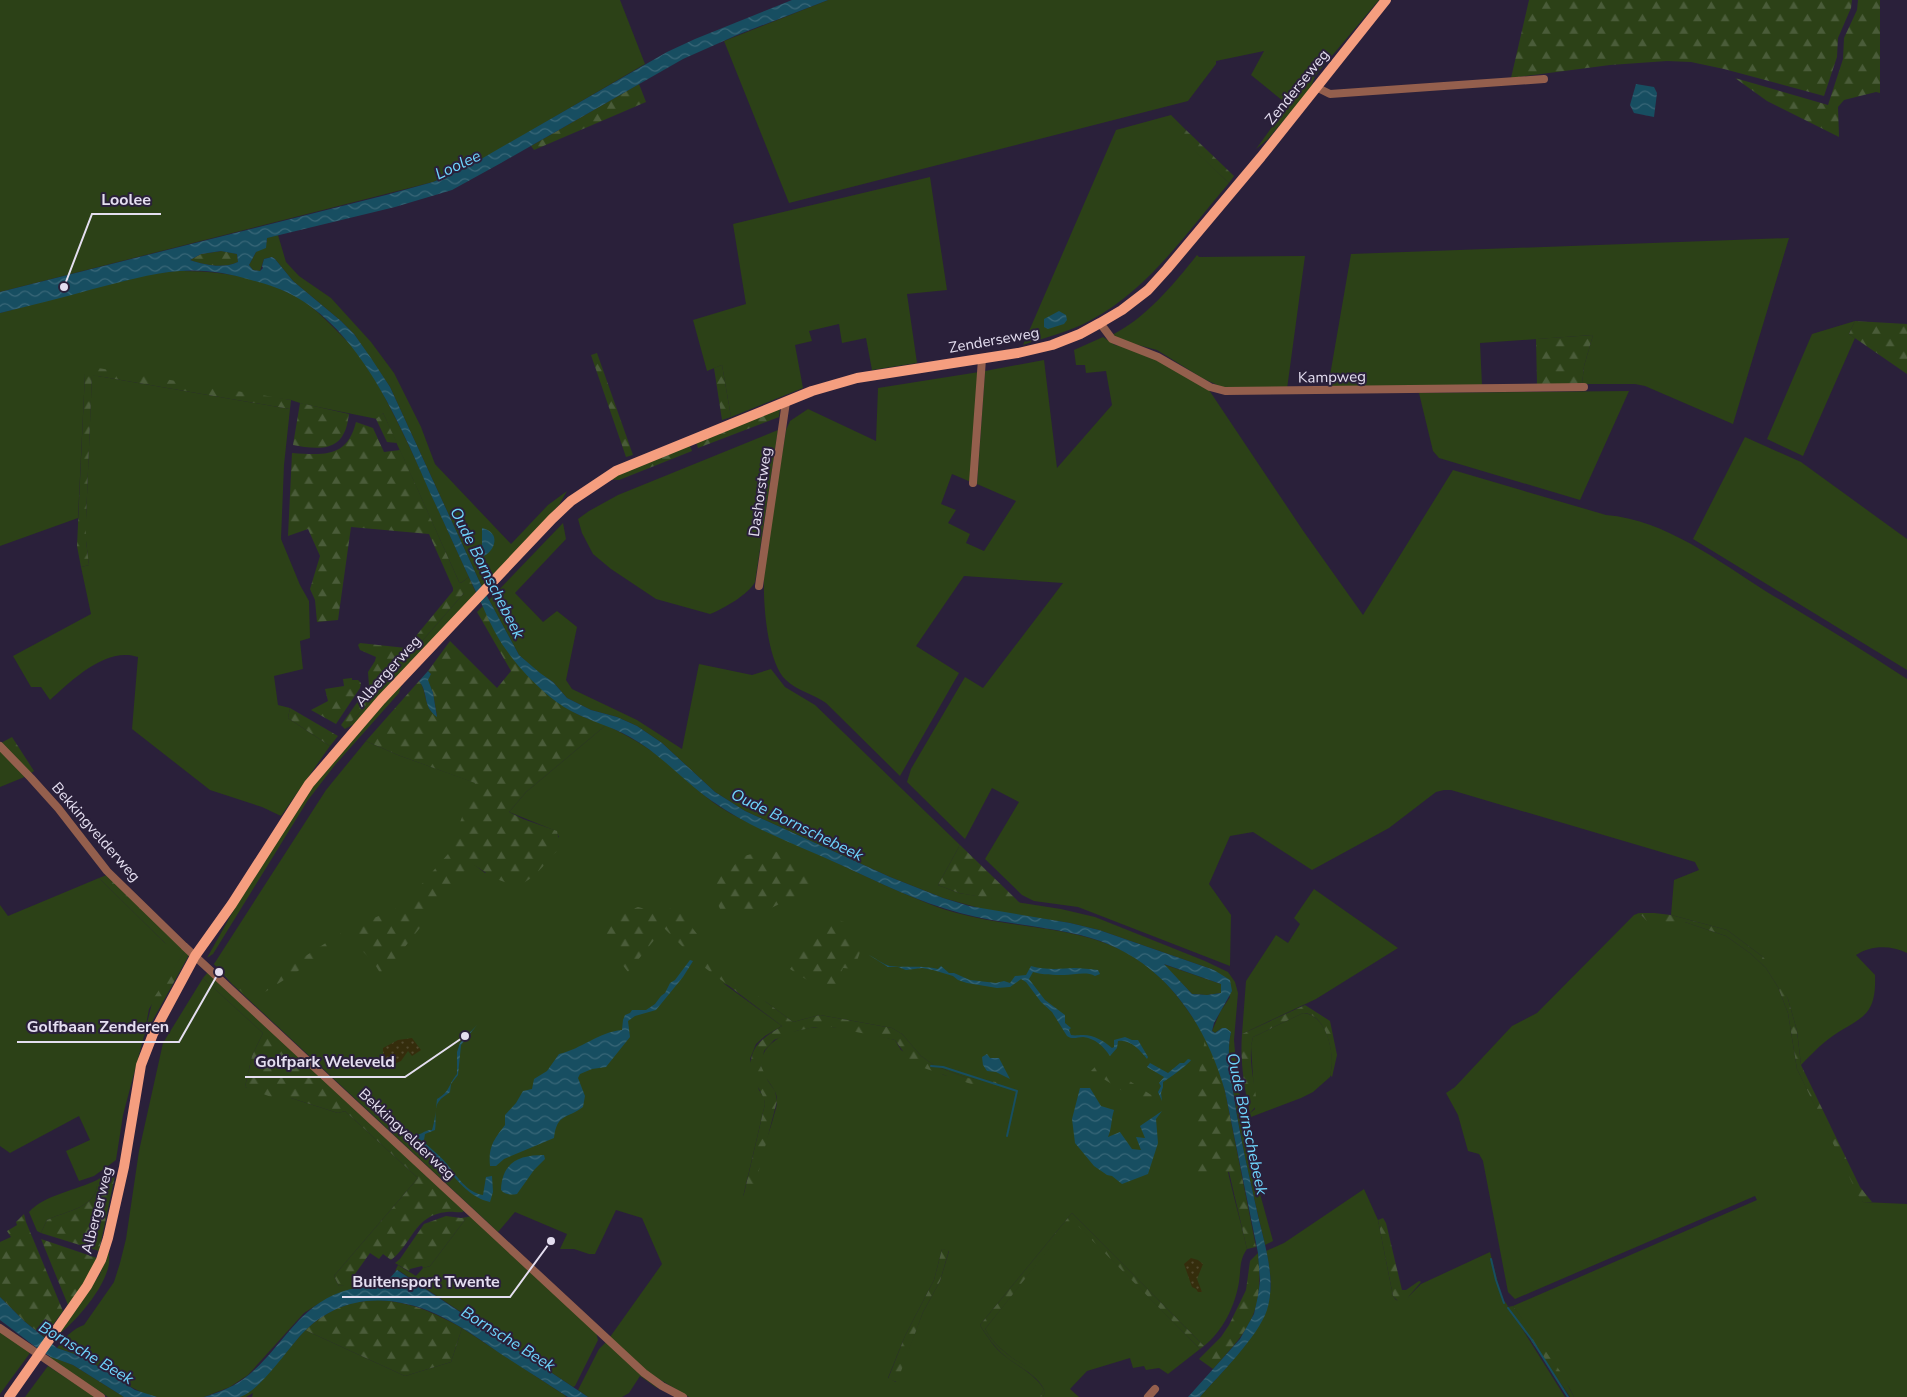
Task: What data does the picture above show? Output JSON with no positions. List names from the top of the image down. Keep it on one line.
{"streets":{"main road":["Zenderseweg","Albergerweg"],"street":["Kampweg","Dashorstweg","Bekkingvelderweg"]},"crossings":[["Zenderseweg","Kampweg"],["Zenderseweg","Dashorstweg"],["Zenderseweg","Albergerweg"],["Albergerweg","Bekkingvelderweg"]],"water":["Loolee","Oude Bornschebeek","Bornsche Beek"],"places":["Loolee","Golfbaan Zenderen","Golfpark Weleveld","Buitensport Twente"]}
